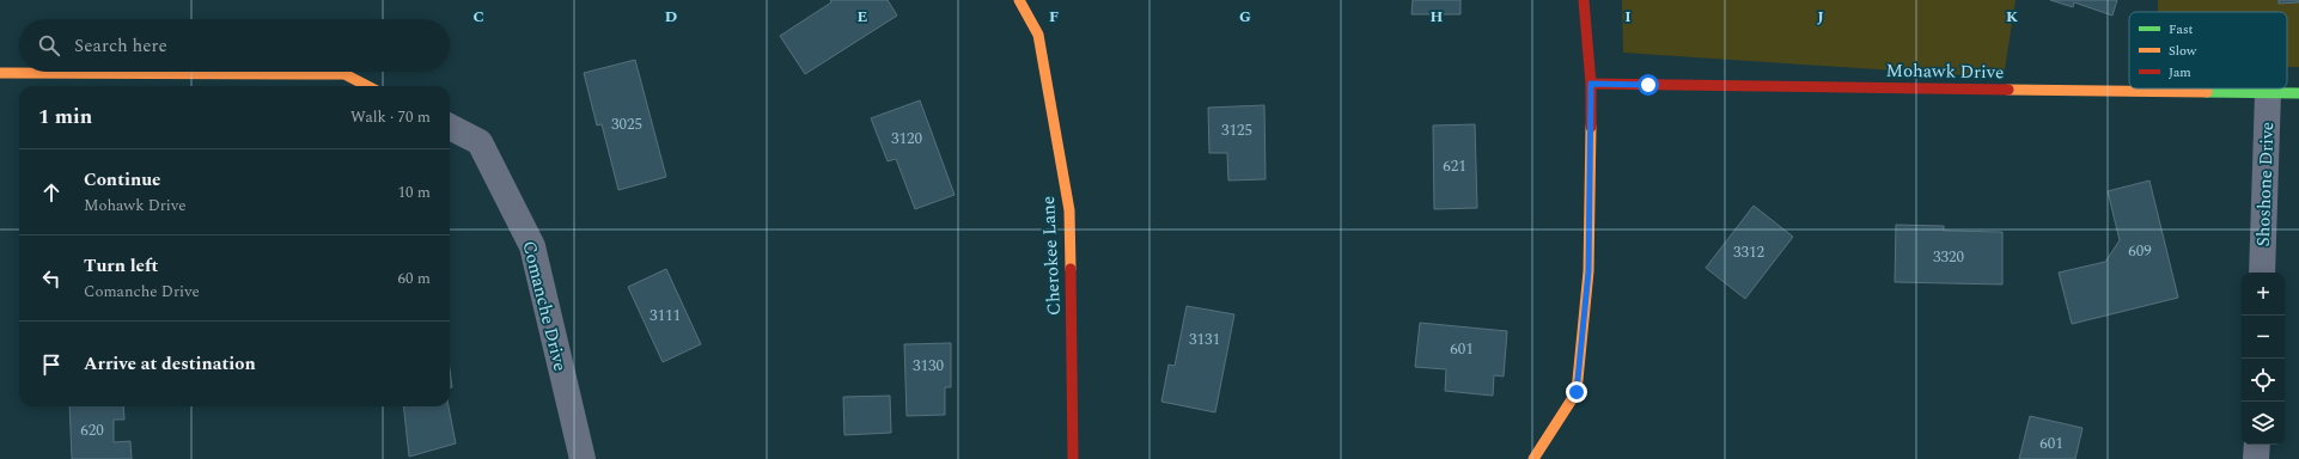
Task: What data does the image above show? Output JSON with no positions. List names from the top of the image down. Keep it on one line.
{"streets":{"street":["Mohawk Drive","Shoshone Drive","Cherokee Lane","Comanche Drive"]},"crossings":[["Mohawk Drive","Shoshone Drive"]],"house_numbers":["3025","3125","3120","621","609","3312","3320","3111","3131","601","3130","620","601"],"legend":["Fast","Slow","Jam"],"page":{"search":"Search here","heading":["1 min","Walk · 70 m"],"list":[["Continue","Mohawk Drive","10 m"],["Turn left","Comanche Drive","60 m"],"Arrive at destination"],"map_buttons":["+","−"]},"grid":{"columns":["C","D","E","F","G","H","I","J","K"]}}
